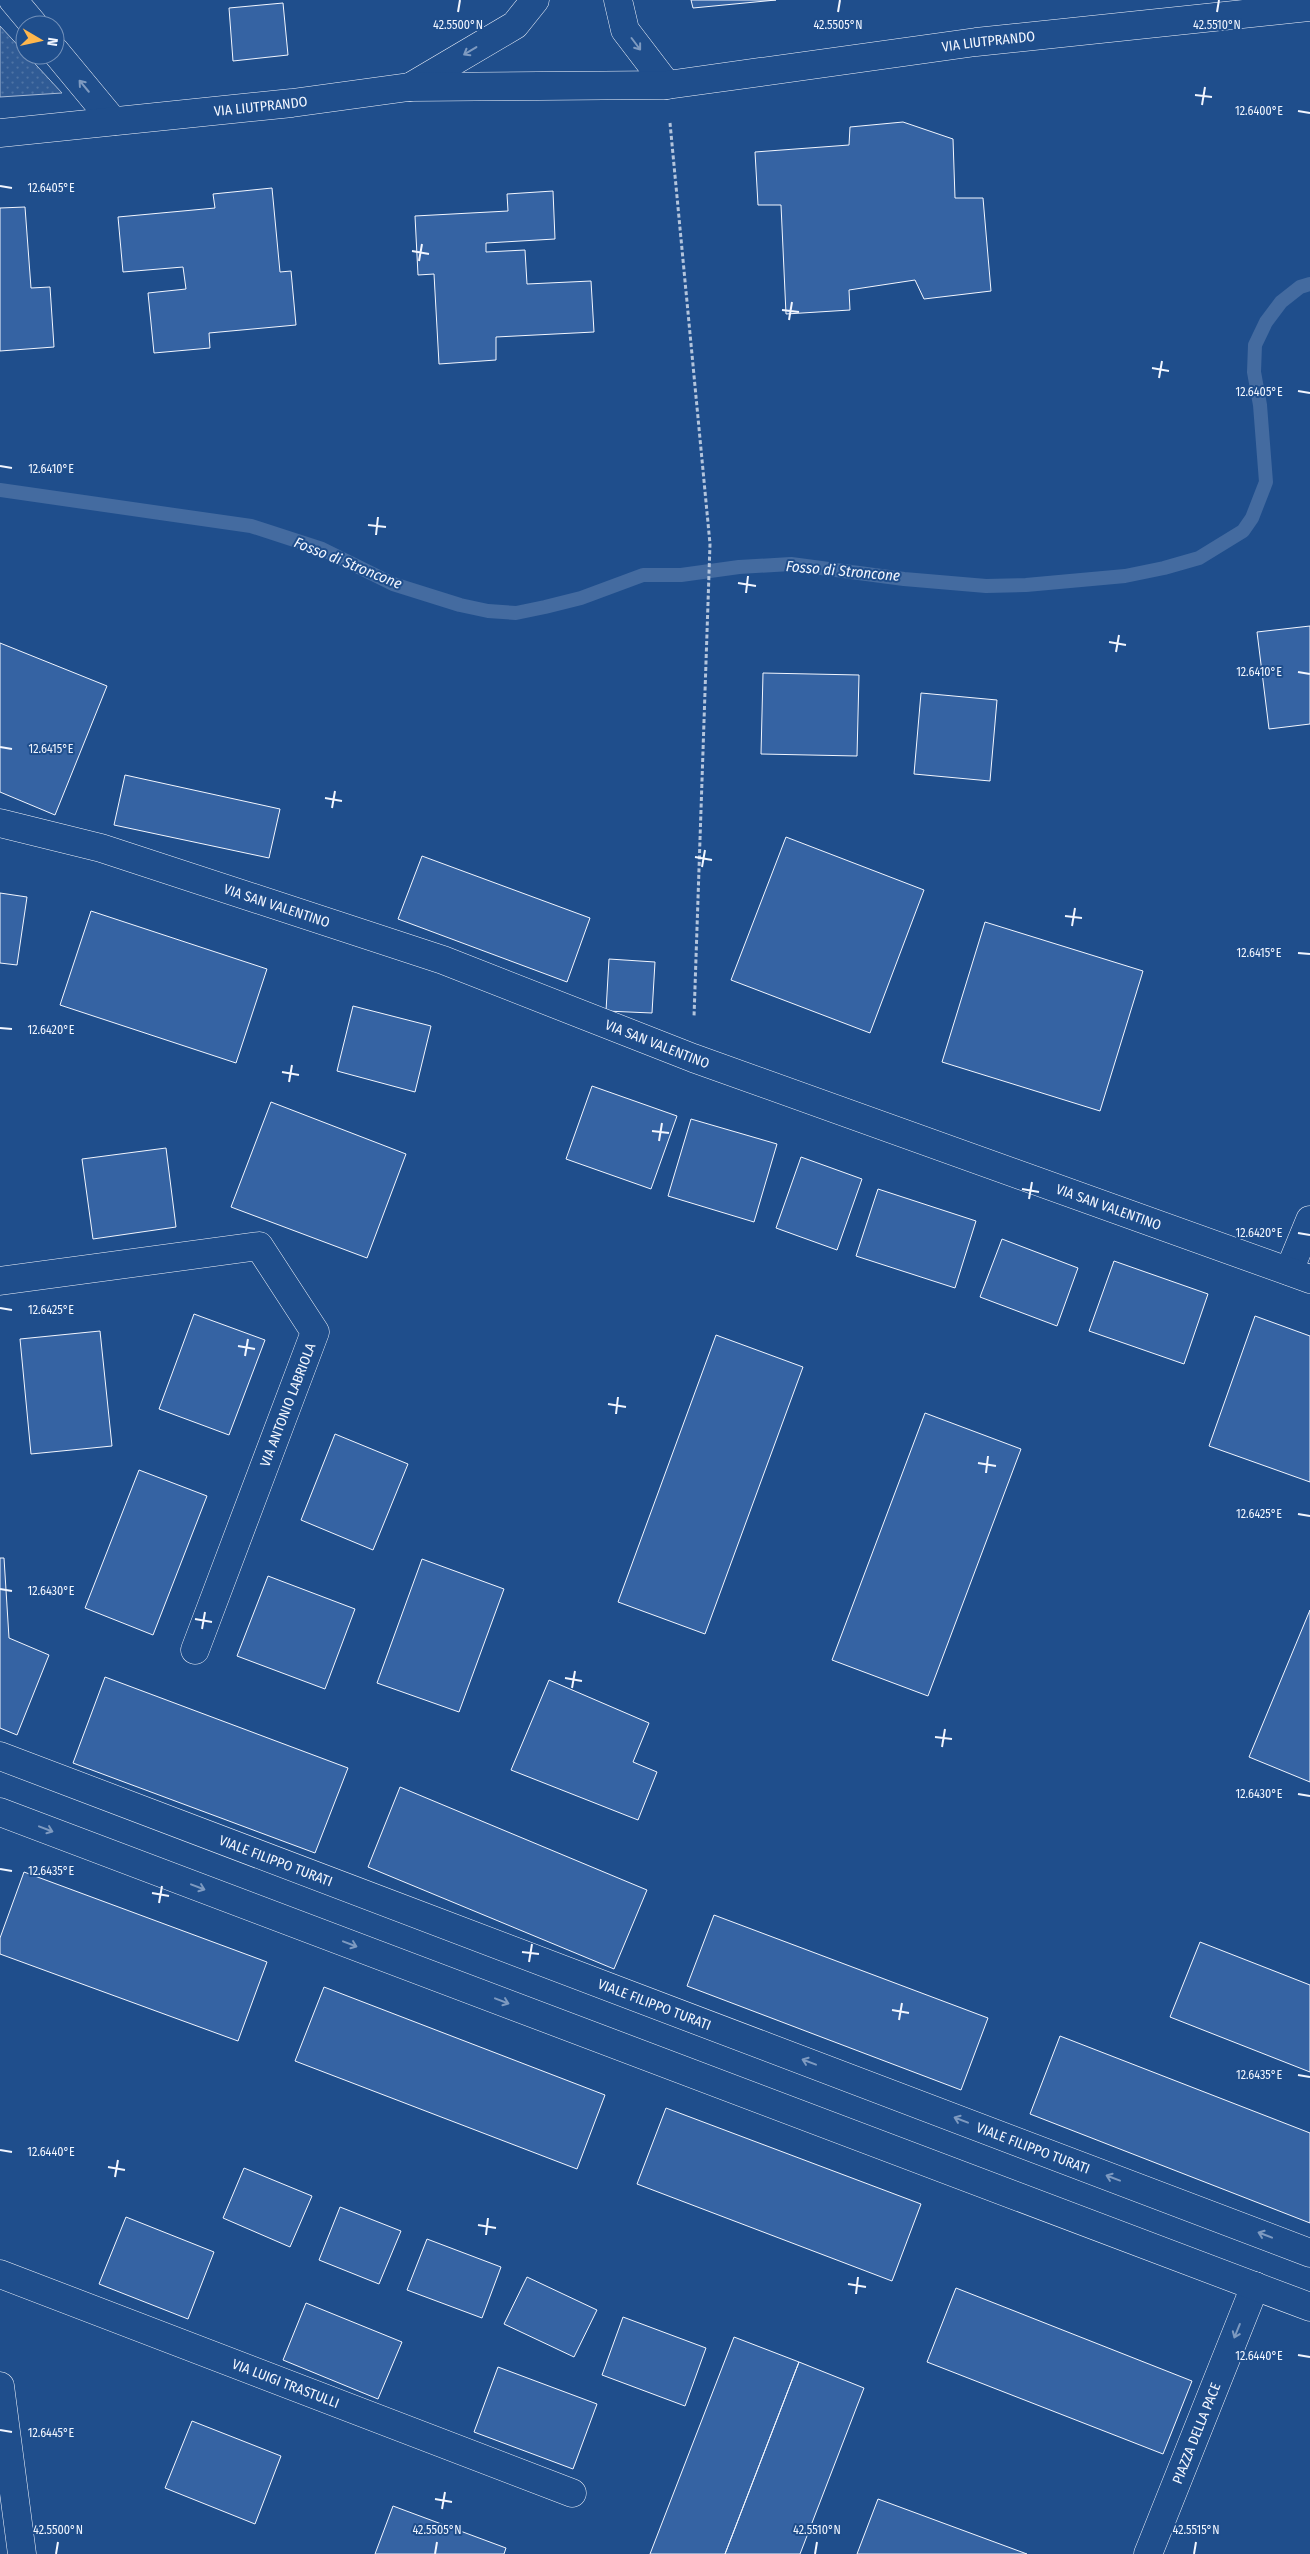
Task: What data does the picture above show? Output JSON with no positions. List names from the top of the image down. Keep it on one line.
{"streets":{"street":["VIA LIUTPRANDO","VIA SAN VALENTINO","VIA ANTONIO LABRIOLA","VIALE FILIPPO TURATI","VIA LUIGI TRASTULLI","PIAZZA DELLA PACE"]},"one_way":["PIAZZA DELLA PACE"],"water":["Fosso di Stroncone"],"north":"right","coordinates":["42.5500°N","42.5505°N","42.5510°N","12.6400°E","12.6405°E","12.6410°E","12.6415°E","12.6420°E","12.6425°E","12.6430°E","12.6435°E","12.6440°E","12.6445°E","42.5515°N"]}
